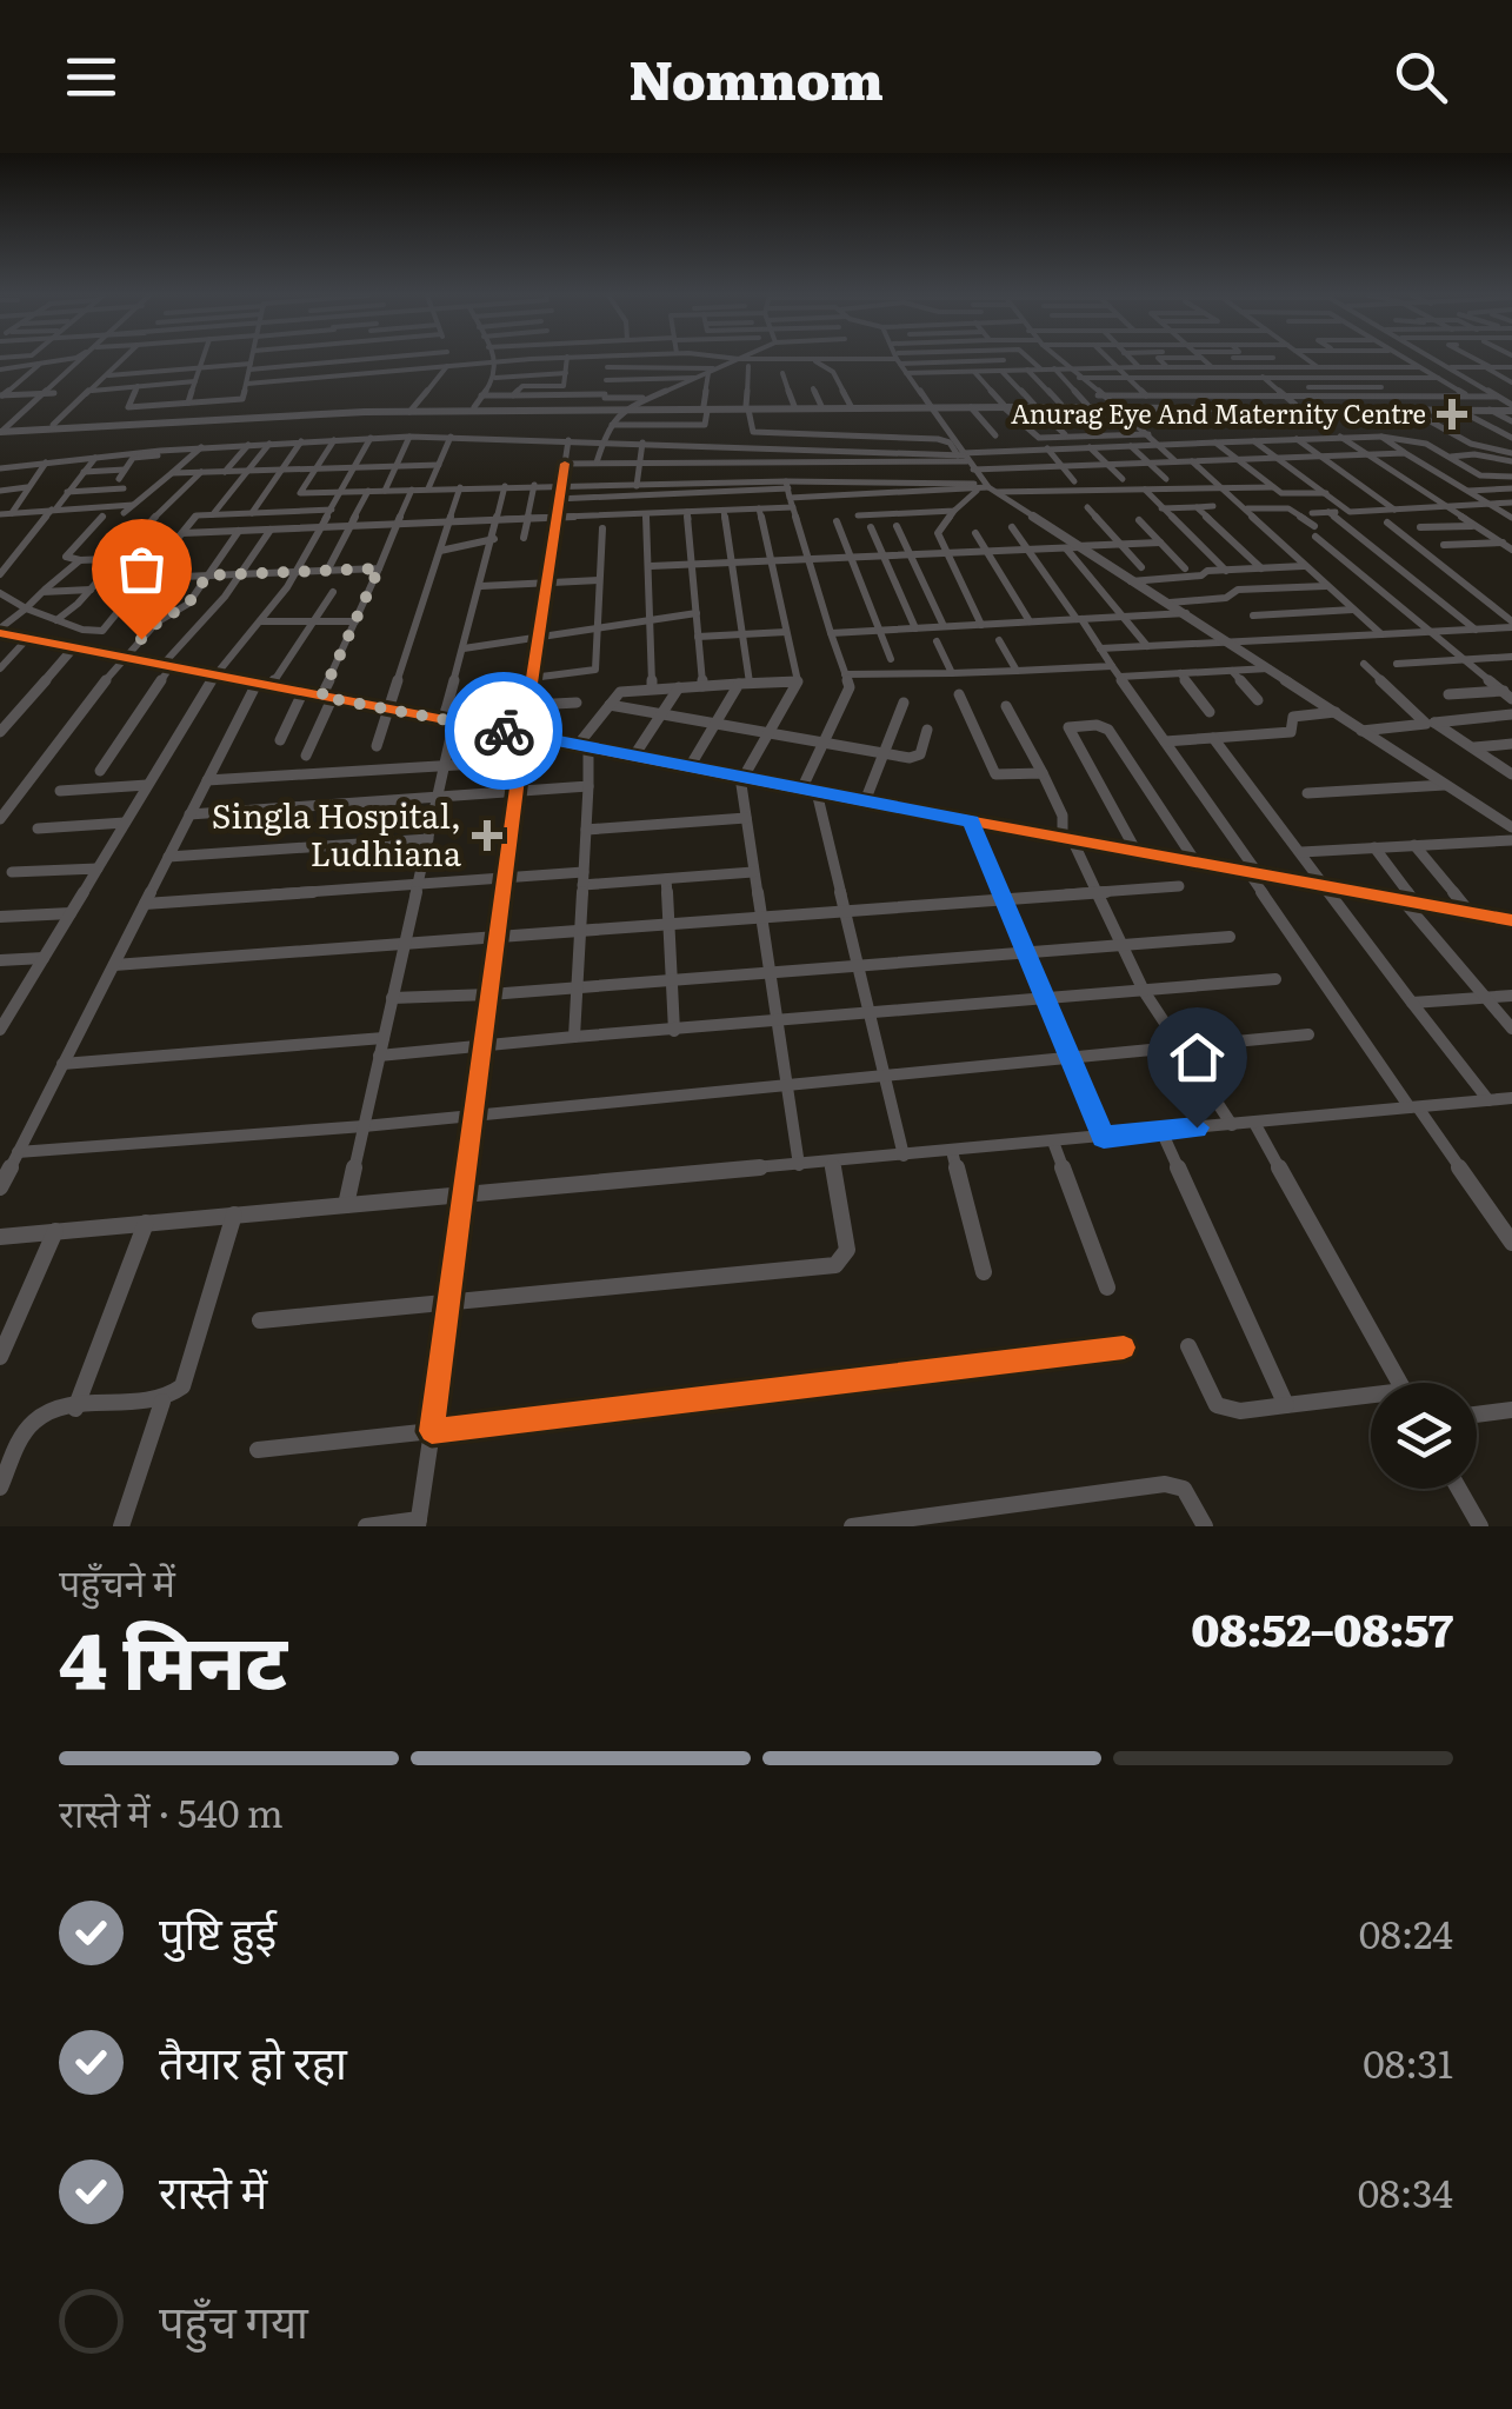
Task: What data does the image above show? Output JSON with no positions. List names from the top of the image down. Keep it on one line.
{"places":{"health":["Anurag Eye And Maternity Centre","Singla Hospital, Ludhiana"]},"page":{"header":"Nomnom","heading":["4 मिनट","पहुँचने में","08:52–08:57"],"bar":"रास्ते में · 540 m","list":[["पुष्टि हुई","08:24"],["तैयार हो रहा","08:31"],["रास्ते में","08:34"],"पहुँच गया"]}}
